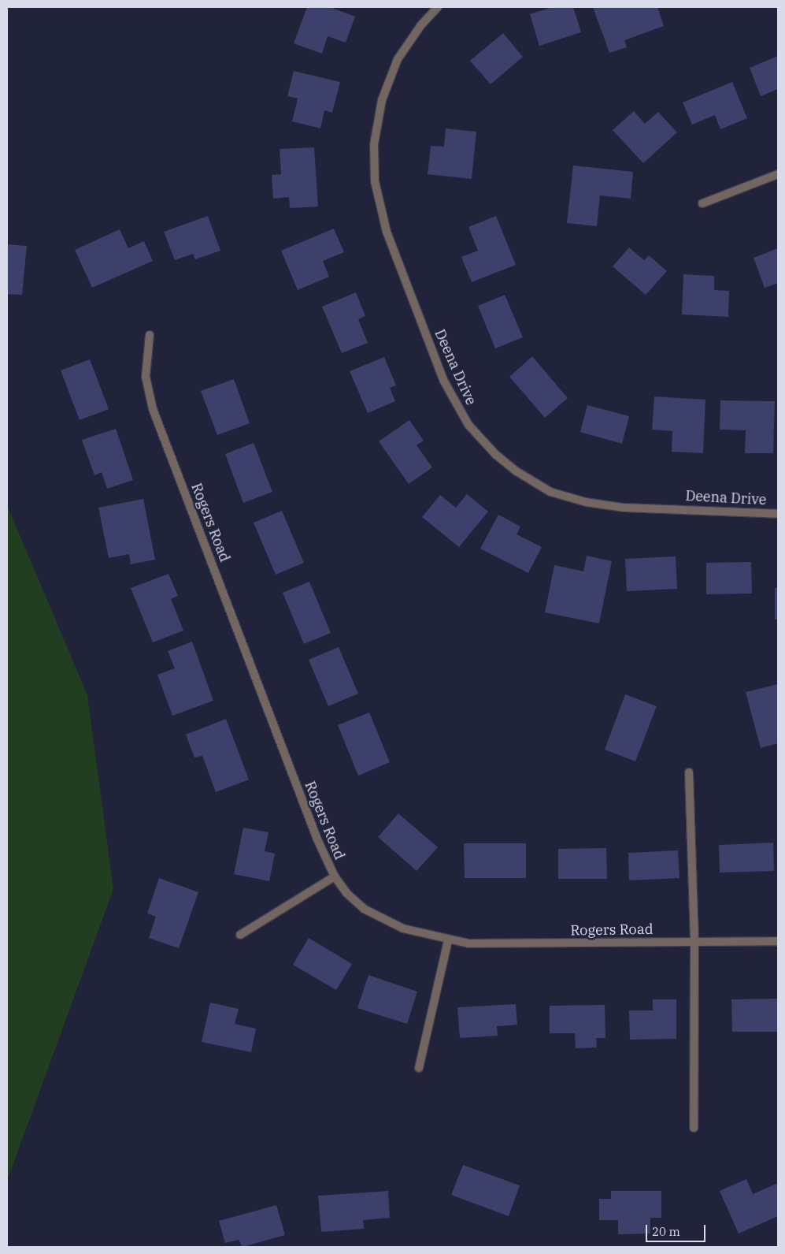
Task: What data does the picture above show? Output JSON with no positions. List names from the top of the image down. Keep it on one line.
{"streets":{"street":["Deena Drive","Rogers Road"]},"scale_bar":"20 m"}
